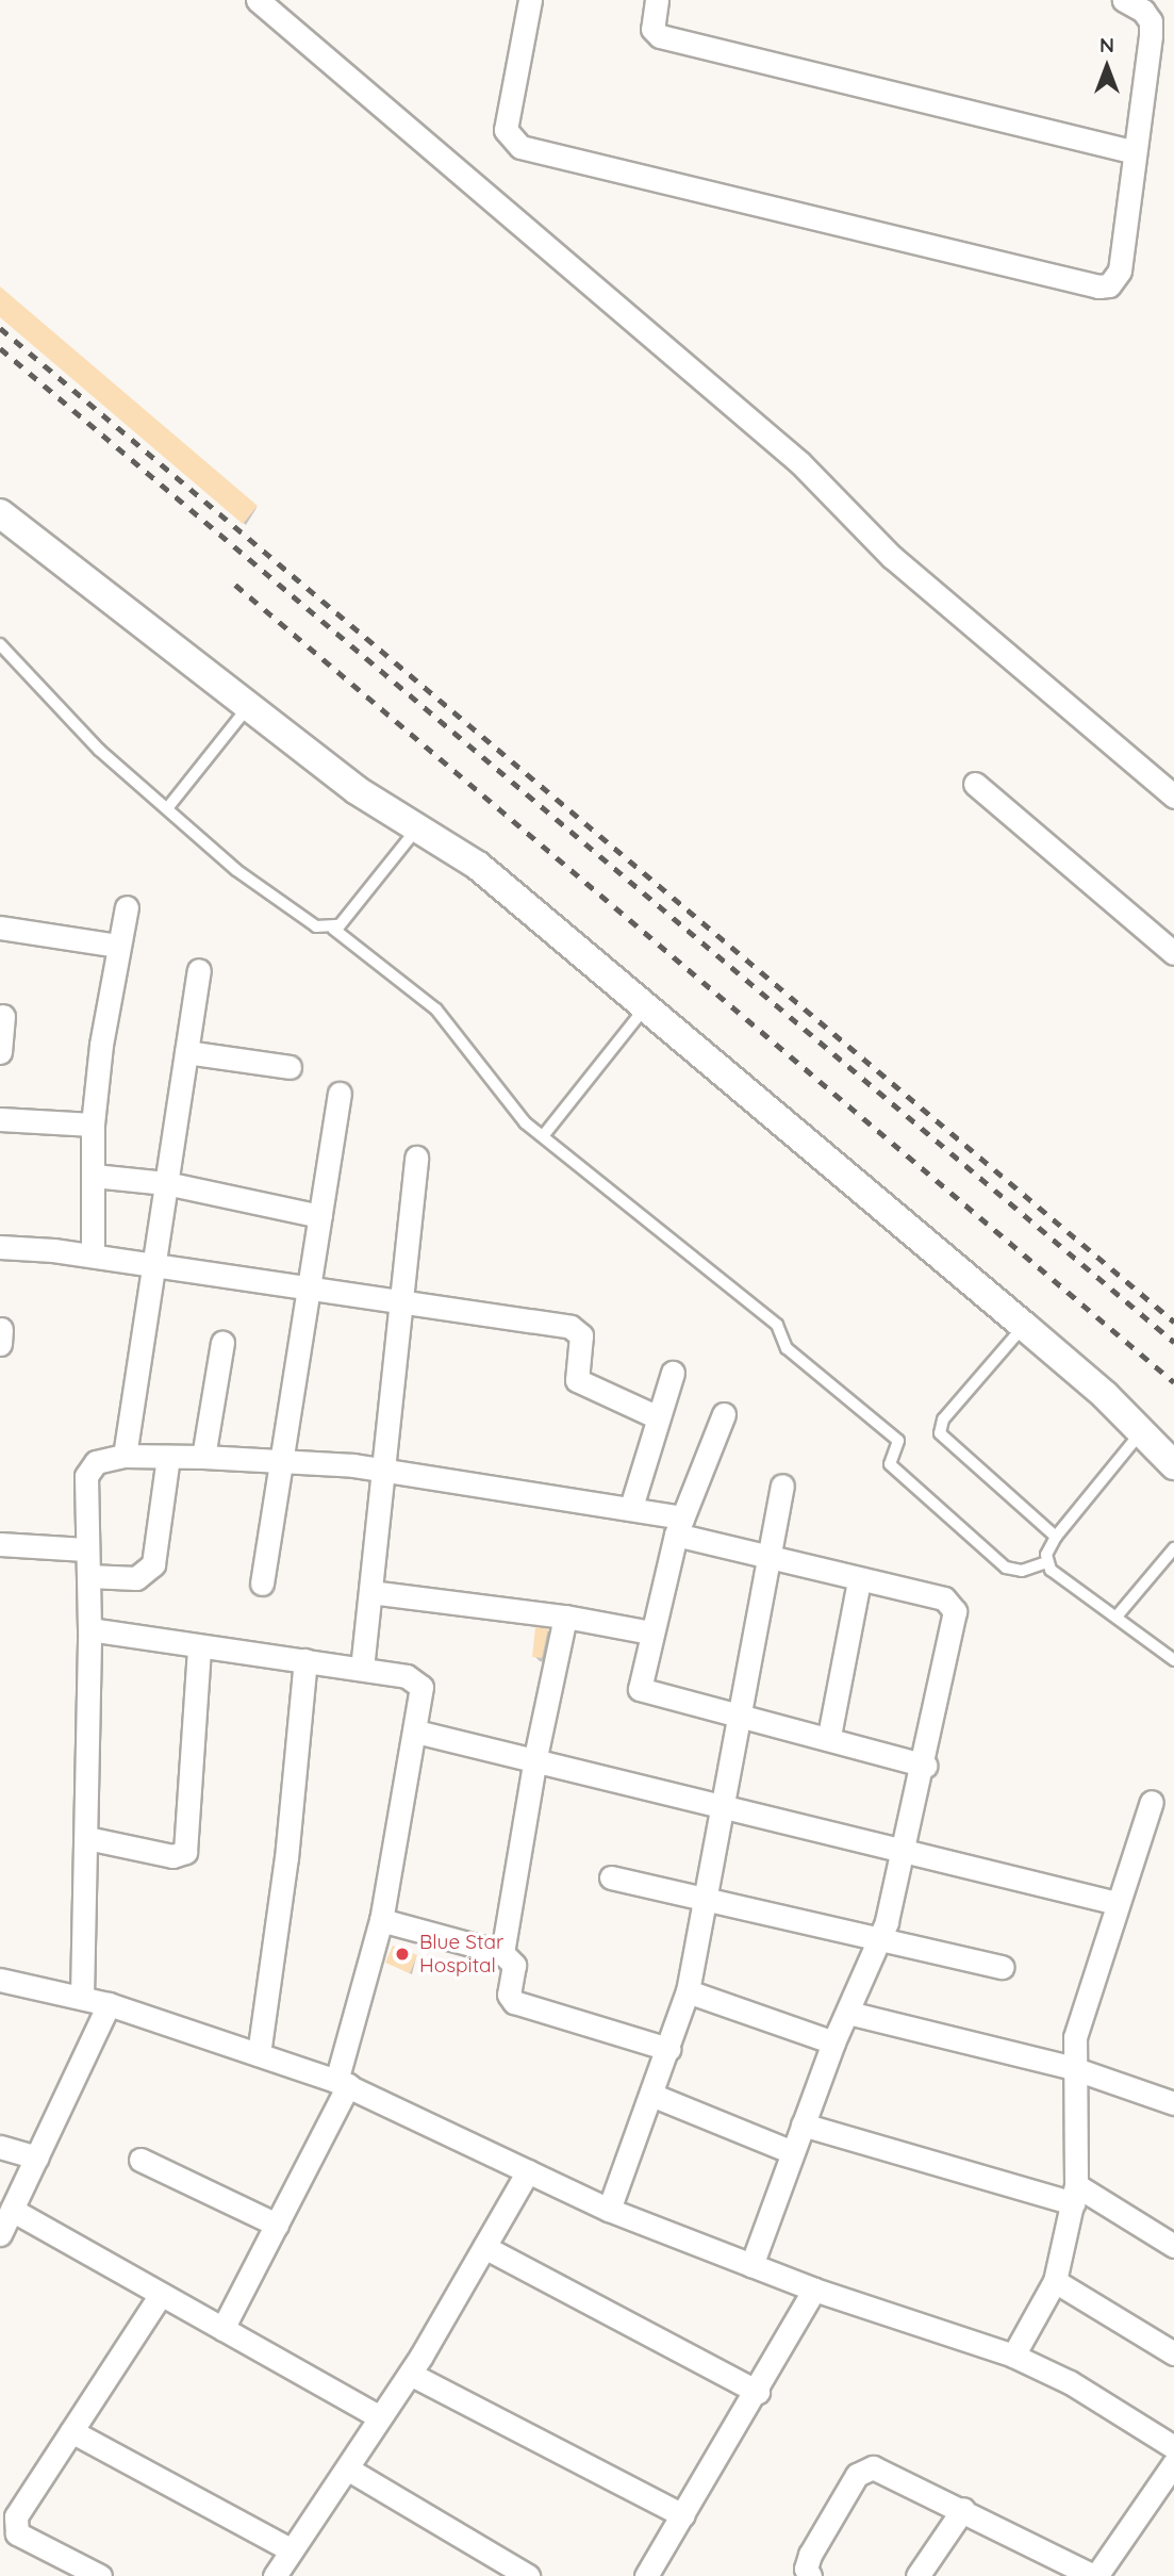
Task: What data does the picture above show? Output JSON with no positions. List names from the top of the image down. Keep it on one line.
{"places":["Blue Star Hospital"],"north":"top"}
